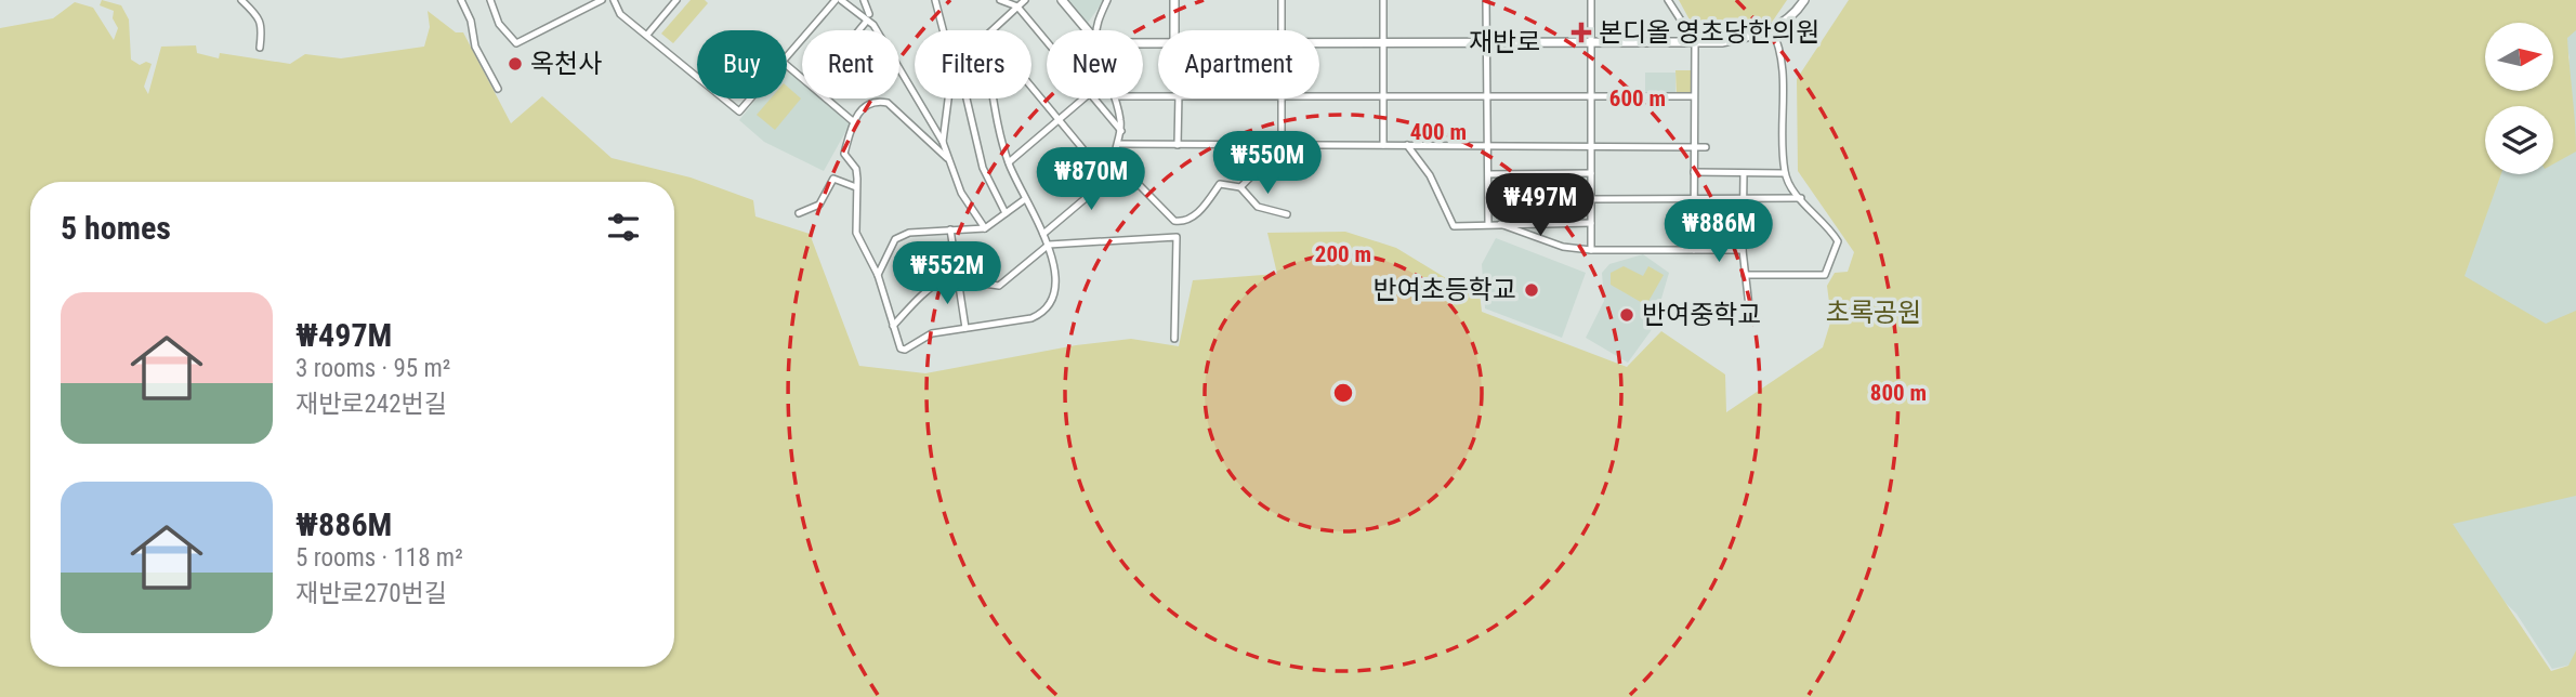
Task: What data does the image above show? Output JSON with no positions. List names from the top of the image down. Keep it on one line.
{"streets":{"main road":["재반로"]},"parks":["초록공원"],"places":{"health":["본디올 영초당한의원"],"other":["옥천사","반여초등학교","반여중학교"]},"north":"right","page":{"chip":["Buy","Rent","Filters","New","Apartment"],"price":["₩550M","₩870M","₩497M","₩886M","₩552M"],"heading":"5 homes","list":[{"name":"₩497M","note":"3 rooms · 95 m² · 재반로242번길"},{"name":"₩886M","note":"5 rooms · 118 m² · 재반로270번길"}]},"rings":["600 m","400 m","200 m","800 m"]}
